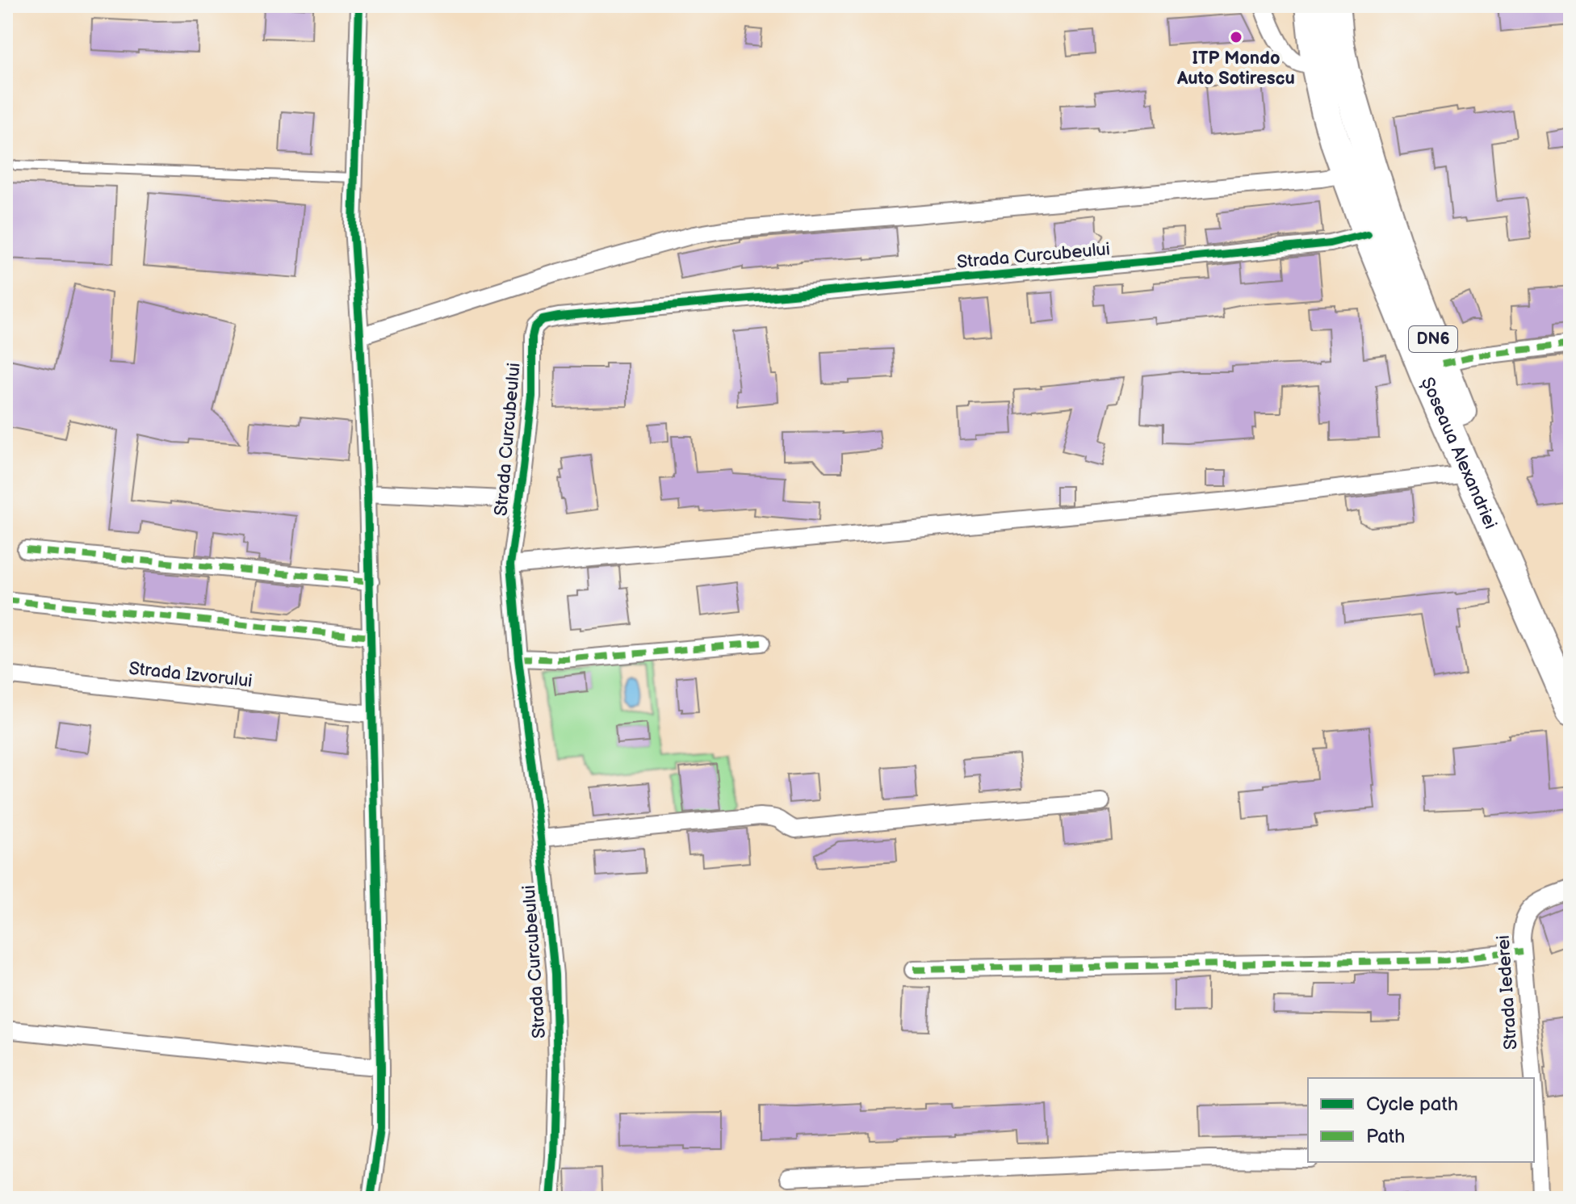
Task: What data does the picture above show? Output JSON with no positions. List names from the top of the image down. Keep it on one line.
{"streets":{"highway":["DN6","Șoseaua Alexandriei"],"street":["Strada Curcubeului","Strada Izvorului","Strada Iederei"]},"crossings":[["Strada Curcubeului","Șoseaua Alexandriei"]],"places":["ITP Mondo Auto Sotirescu"],"legend":["Cycle path","Path"]}
